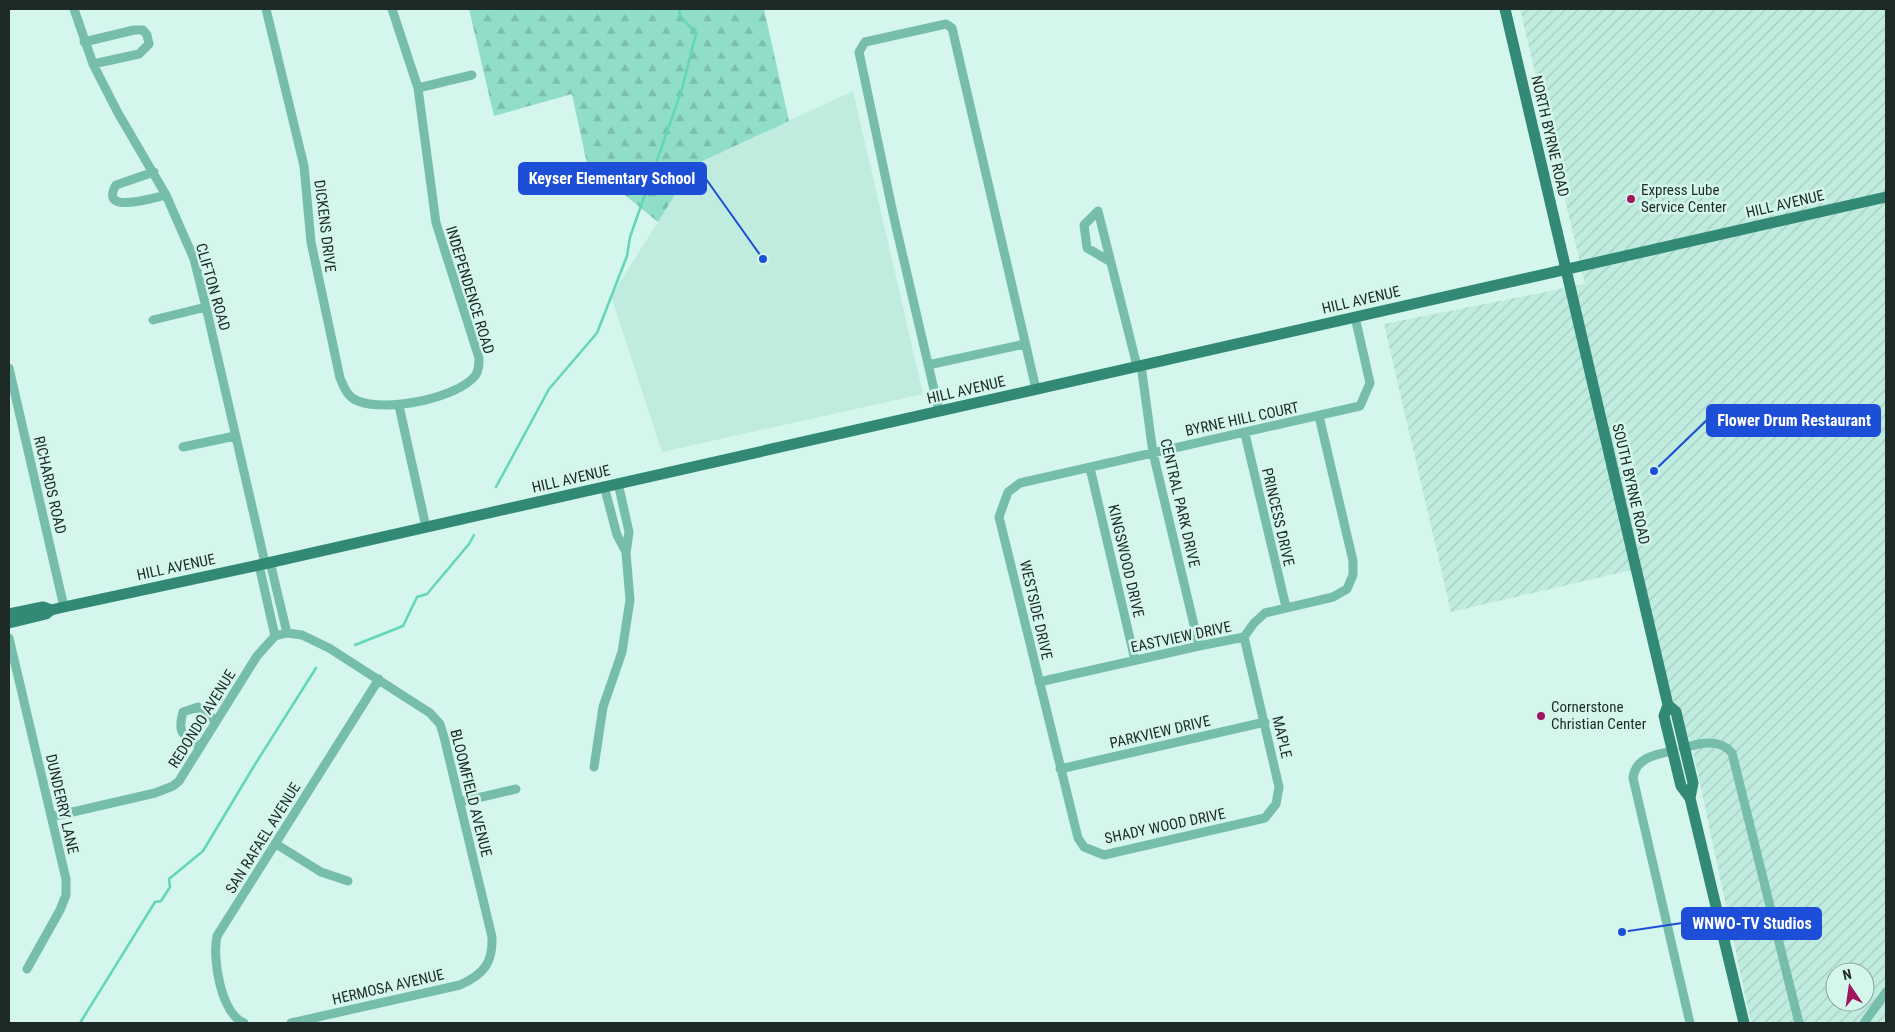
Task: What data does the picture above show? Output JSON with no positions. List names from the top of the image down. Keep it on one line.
{"streets":{"main road":["NORTH BYRNE ROAD","HILL AVENUE","SOUTH BYRNE ROAD"],"street":["DICKENS DRIVE","CLIFTON ROAD","INDEPENDENCE ROAD","BYRNE HILL COURT","RICHARDS ROAD","CENTRAL PARK DRIVE","PRINCESS DRIVE","KINGSWOOD DRIVE","WESTSIDE DRIVE","EASTVIEW DRIVE","REDONDO AVENUE","PARKVIEW DRIVE","MAPLE","BLOOMFIELD AVENUE","DUNDERRY LANE","SHADY WOOD DRIVE","SAN RAFAEL AVENUE","HERMOSA AVENUE"]},"crossings":[["NORTH BYRNE ROAD","HILL AVENUE"],["NORTH BYRNE ROAD","SOUTH BYRNE ROAD"],["HILL AVENUE","CLIFTON ROAD"],["HILL AVENUE","BYRNE HILL COURT"],["HILL AVENUE","SOUTH BYRNE ROAD"],["HILL AVENUE","RICHARDS ROAD"],["HILL AVENUE","CENTRAL PARK DRIVE"],["DICKENS DRIVE","INDEPENDENCE ROAD"],["BYRNE HILL COURT","CENTRAL PARK DRIVE"],["BYRNE HILL COURT","PRINCESS DRIVE"],["BYRNE HILL COURT","KINGSWOOD DRIVE"],["BYRNE HILL COURT","WESTSIDE DRIVE"],["BYRNE HILL COURT","EASTVIEW DRIVE"],["CENTRAL PARK DRIVE","EASTVIEW DRIVE"],["PRINCESS DRIVE","EASTVIEW DRIVE"],["KINGSWOOD DRIVE","EASTVIEW DRIVE"],["WESTSIDE DRIVE","EASTVIEW DRIVE"],["WESTSIDE DRIVE","PARKVIEW DRIVE"],["WESTSIDE DRIVE","SHADY WOOD DRIVE"],["EASTVIEW DRIVE","MAPLE"],["REDONDO AVENUE","BLOOMFIELD AVENUE"],["REDONDO AVENUE","DUNDERRY LANE"],["PARKVIEW DRIVE","MAPLE"],["MAPLE","SHADY WOOD DRIVE"],["BLOOMFIELD AVENUE","SAN RAFAEL AVENUE"],["BLOOMFIELD AVENUE","HERMOSA AVENUE"]],"places":["Express Lube Service Center","Keyser Elementary School","Flower Drum Restaurant","Cornerstone Christian Center","WNWO-TV Studios"],"north":"top"}
